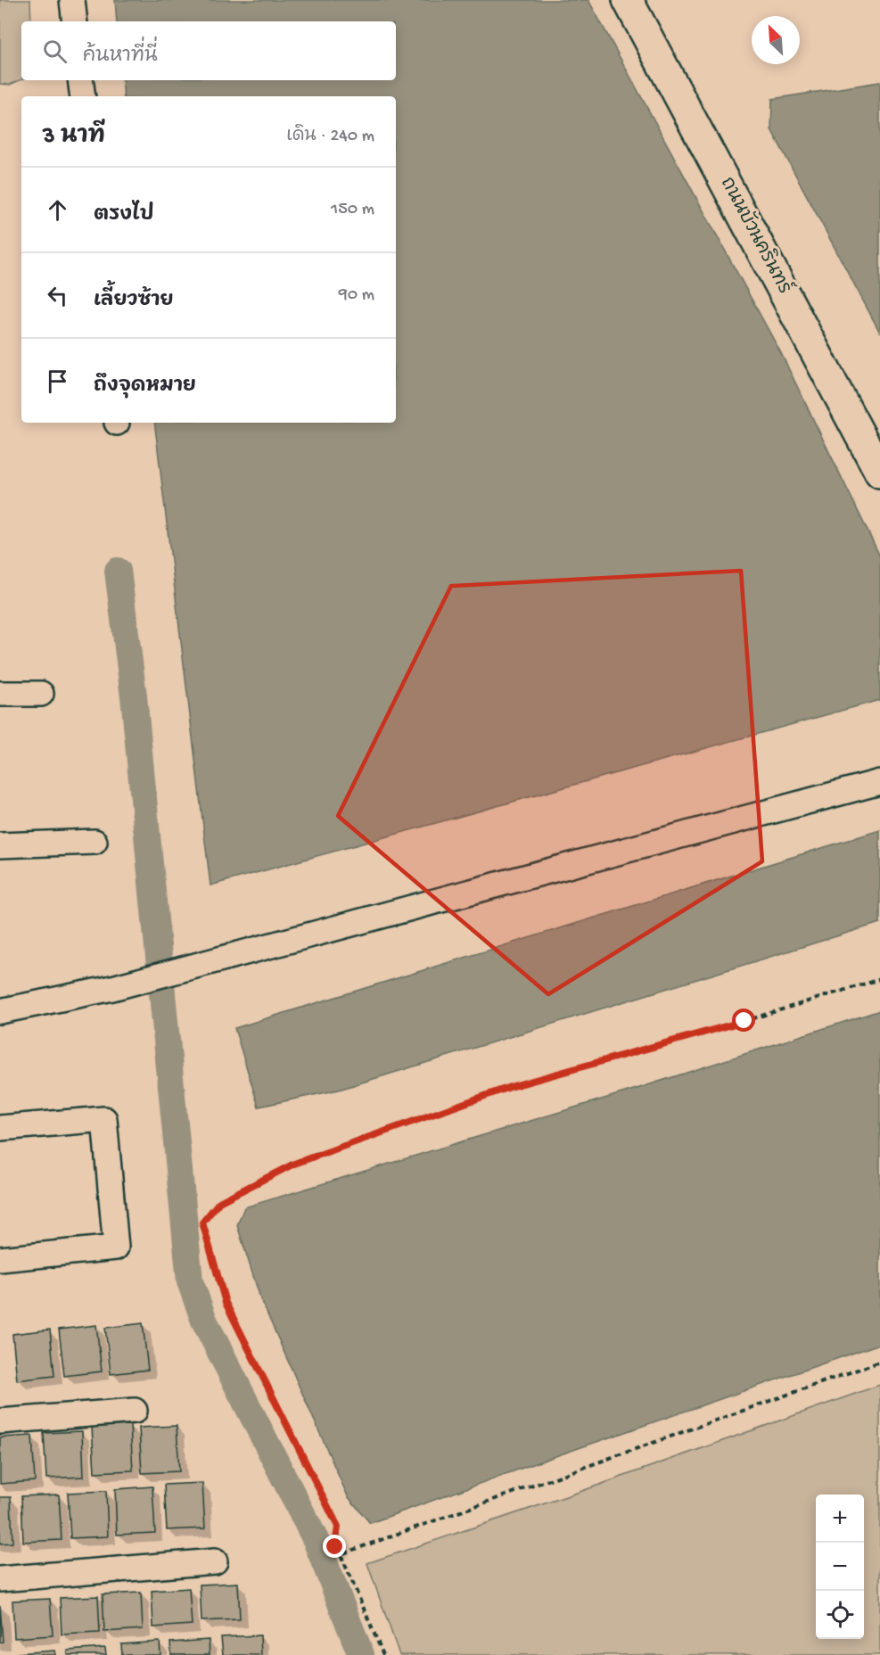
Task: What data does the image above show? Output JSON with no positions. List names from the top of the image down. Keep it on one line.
{"streets":{"street":["ถนนบัวนครินทร์"]},"north":"top left","page":{"search":"ค้นหาที่นี่","heading":["3 นาที","เดิน · 240 m"],"list":[["ตรงไป","150 m"],["เลี้ยวซ้าย","90 m"],"ถึงจุดหมาย"],"map_buttons":["+","−"]}}
